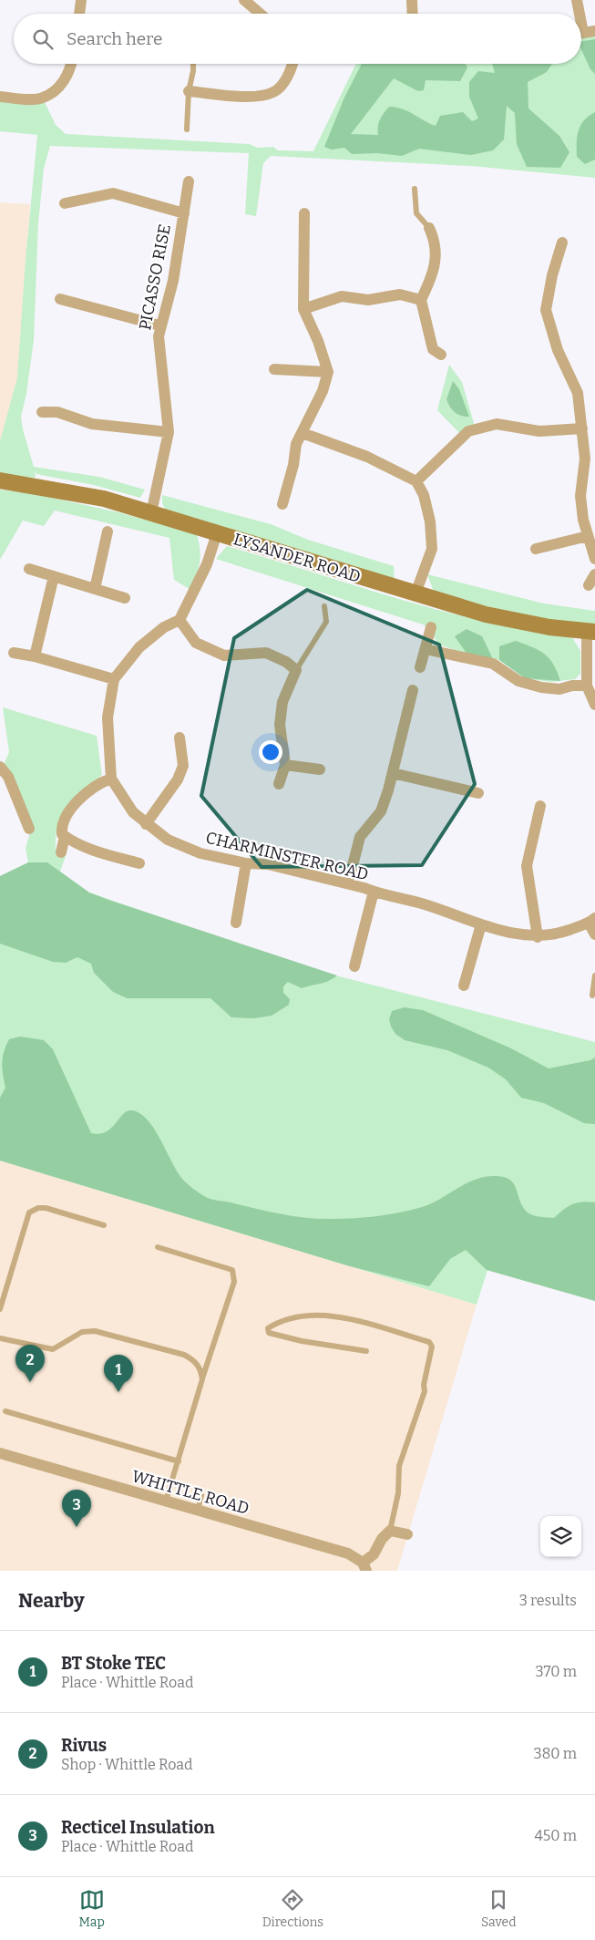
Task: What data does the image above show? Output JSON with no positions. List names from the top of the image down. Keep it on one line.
{"streets":{"street":["PICASSO RISE","LYSANDER ROAD","CHARMINSTER ROAD","WHITTLE ROAD"]},"crossings":[["PICASSO RISE","LYSANDER ROAD"]],"page":{"search":"Search here","pins":["2","1","3"],"heading":["Nearby","3 results"],"list":[{"mark":"1","name":"BT Stoke TEC","note":"Place · Whittle Road","value":"370 m"},{"mark":"2","name":"Rivus","note":"Shop · Whittle Road","value":"380 m"},{"mark":"3","name":"Recticel Insulation","note":"Place · Whittle Road","value":"450 m"}],"nav":["Map","Directions","Saved"]}}
